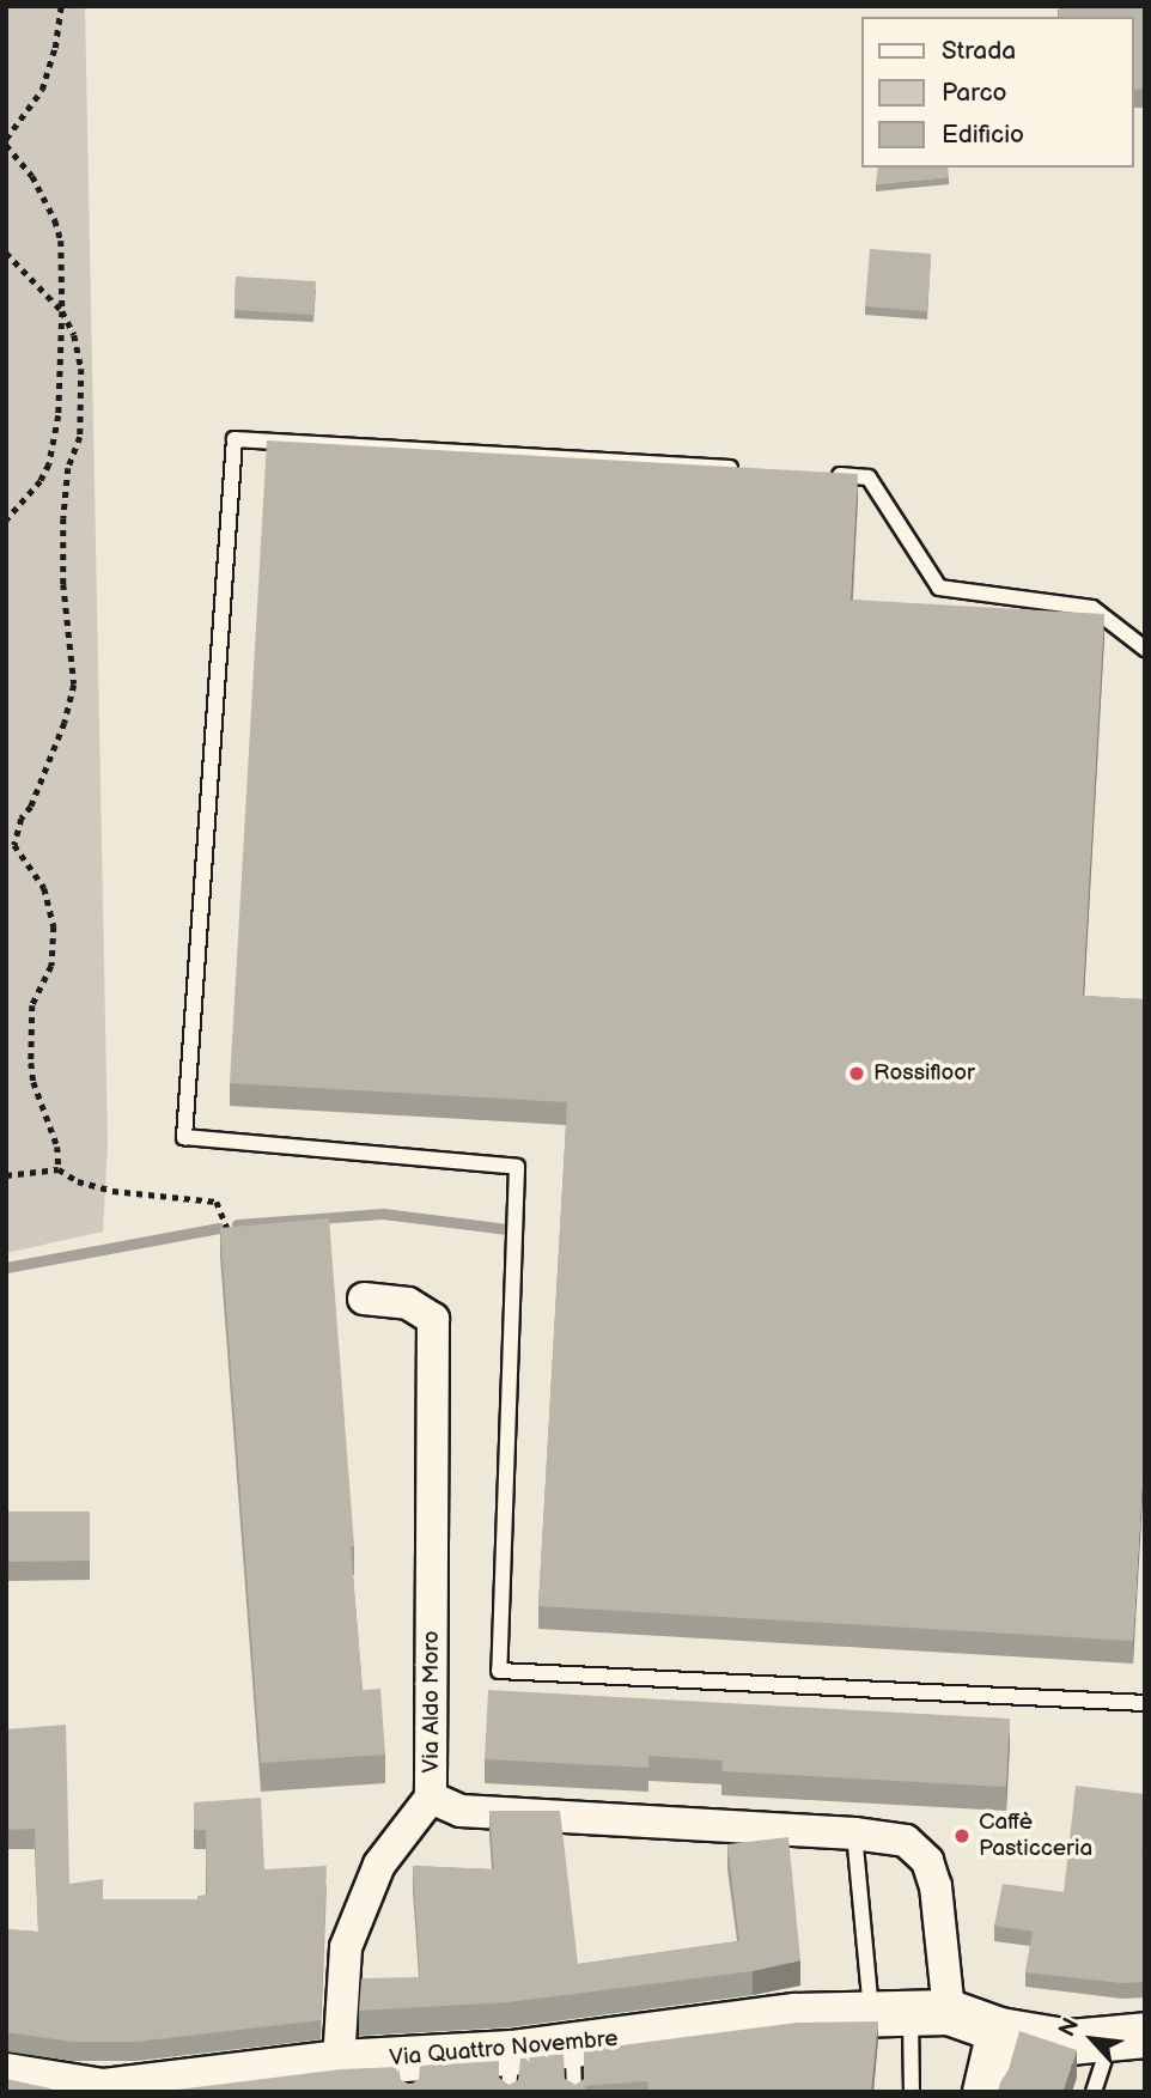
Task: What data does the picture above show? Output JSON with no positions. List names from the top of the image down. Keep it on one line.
{"streets":{"street":["Via Aldo Moro","Via Quattro Novembre"]},"crossings":[["Via Aldo Moro","Via Quattro Novembre"]],"places":["Rossifloor","Caffè Pasticceria"],"legend":["Strada","Parco","Edificio"],"north":"top left"}
